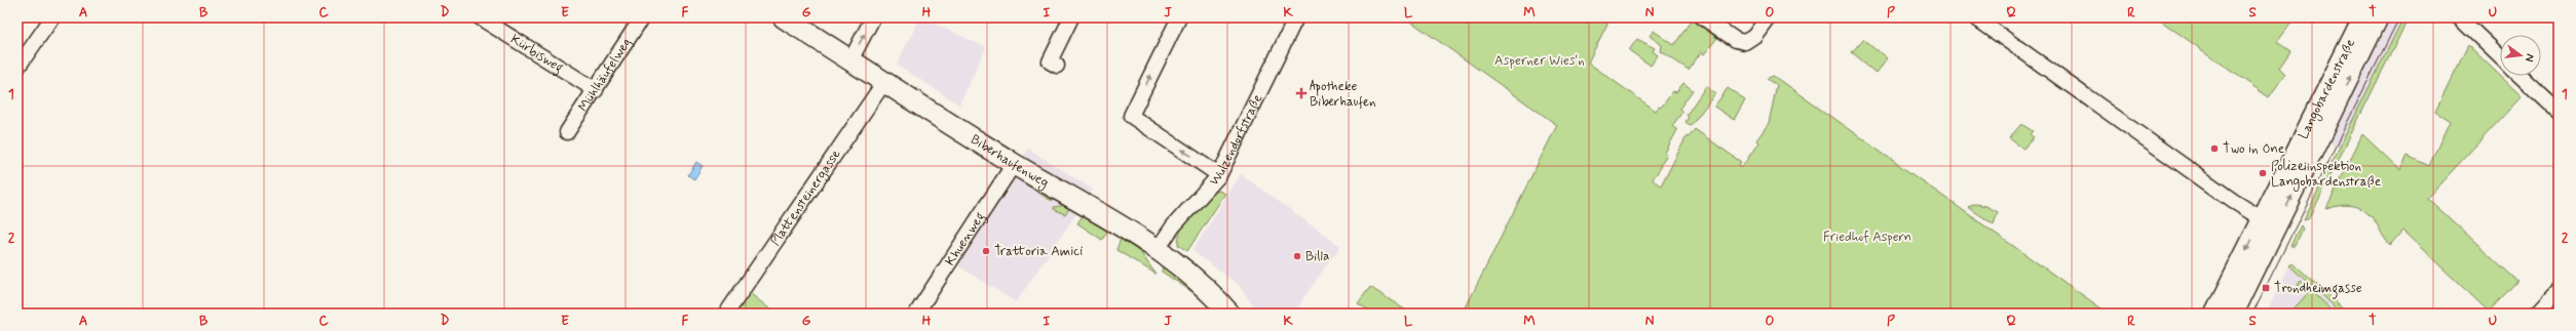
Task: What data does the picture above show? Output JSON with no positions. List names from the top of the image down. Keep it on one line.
{"streets":{"main road":["Biberhaufenweg"],"street":["Kürbisweg","Mühlhäufelweg","Langobardenstraße","Wulzendorfstraße","Plattensteinergasse","Khuenweg"]},"crossings":[["Kürbisweg","Mühlhäufelweg"],["Wulzendorfstraße","Biberhaufenweg"],["Biberhaufenweg","Plattensteinergasse"],["Biberhaufenweg","Khuenweg"]],"parks":["Asperner Wies'n","Friedhof Aspern"],"places":{"health":["Apotheke Biberhaufen"],"other":["Two in One","Polizeiinspektion Langobardenstraße","Trattoria Amici","Billa"],"transit":["Trondheimgasse"]},"north":"right","grid":{"columns":["A","B","C","D","E","F","G","H","I","J","K","L","M","N","O","P","Q","R","S","T","U"],"rows":["1","2"]}}
